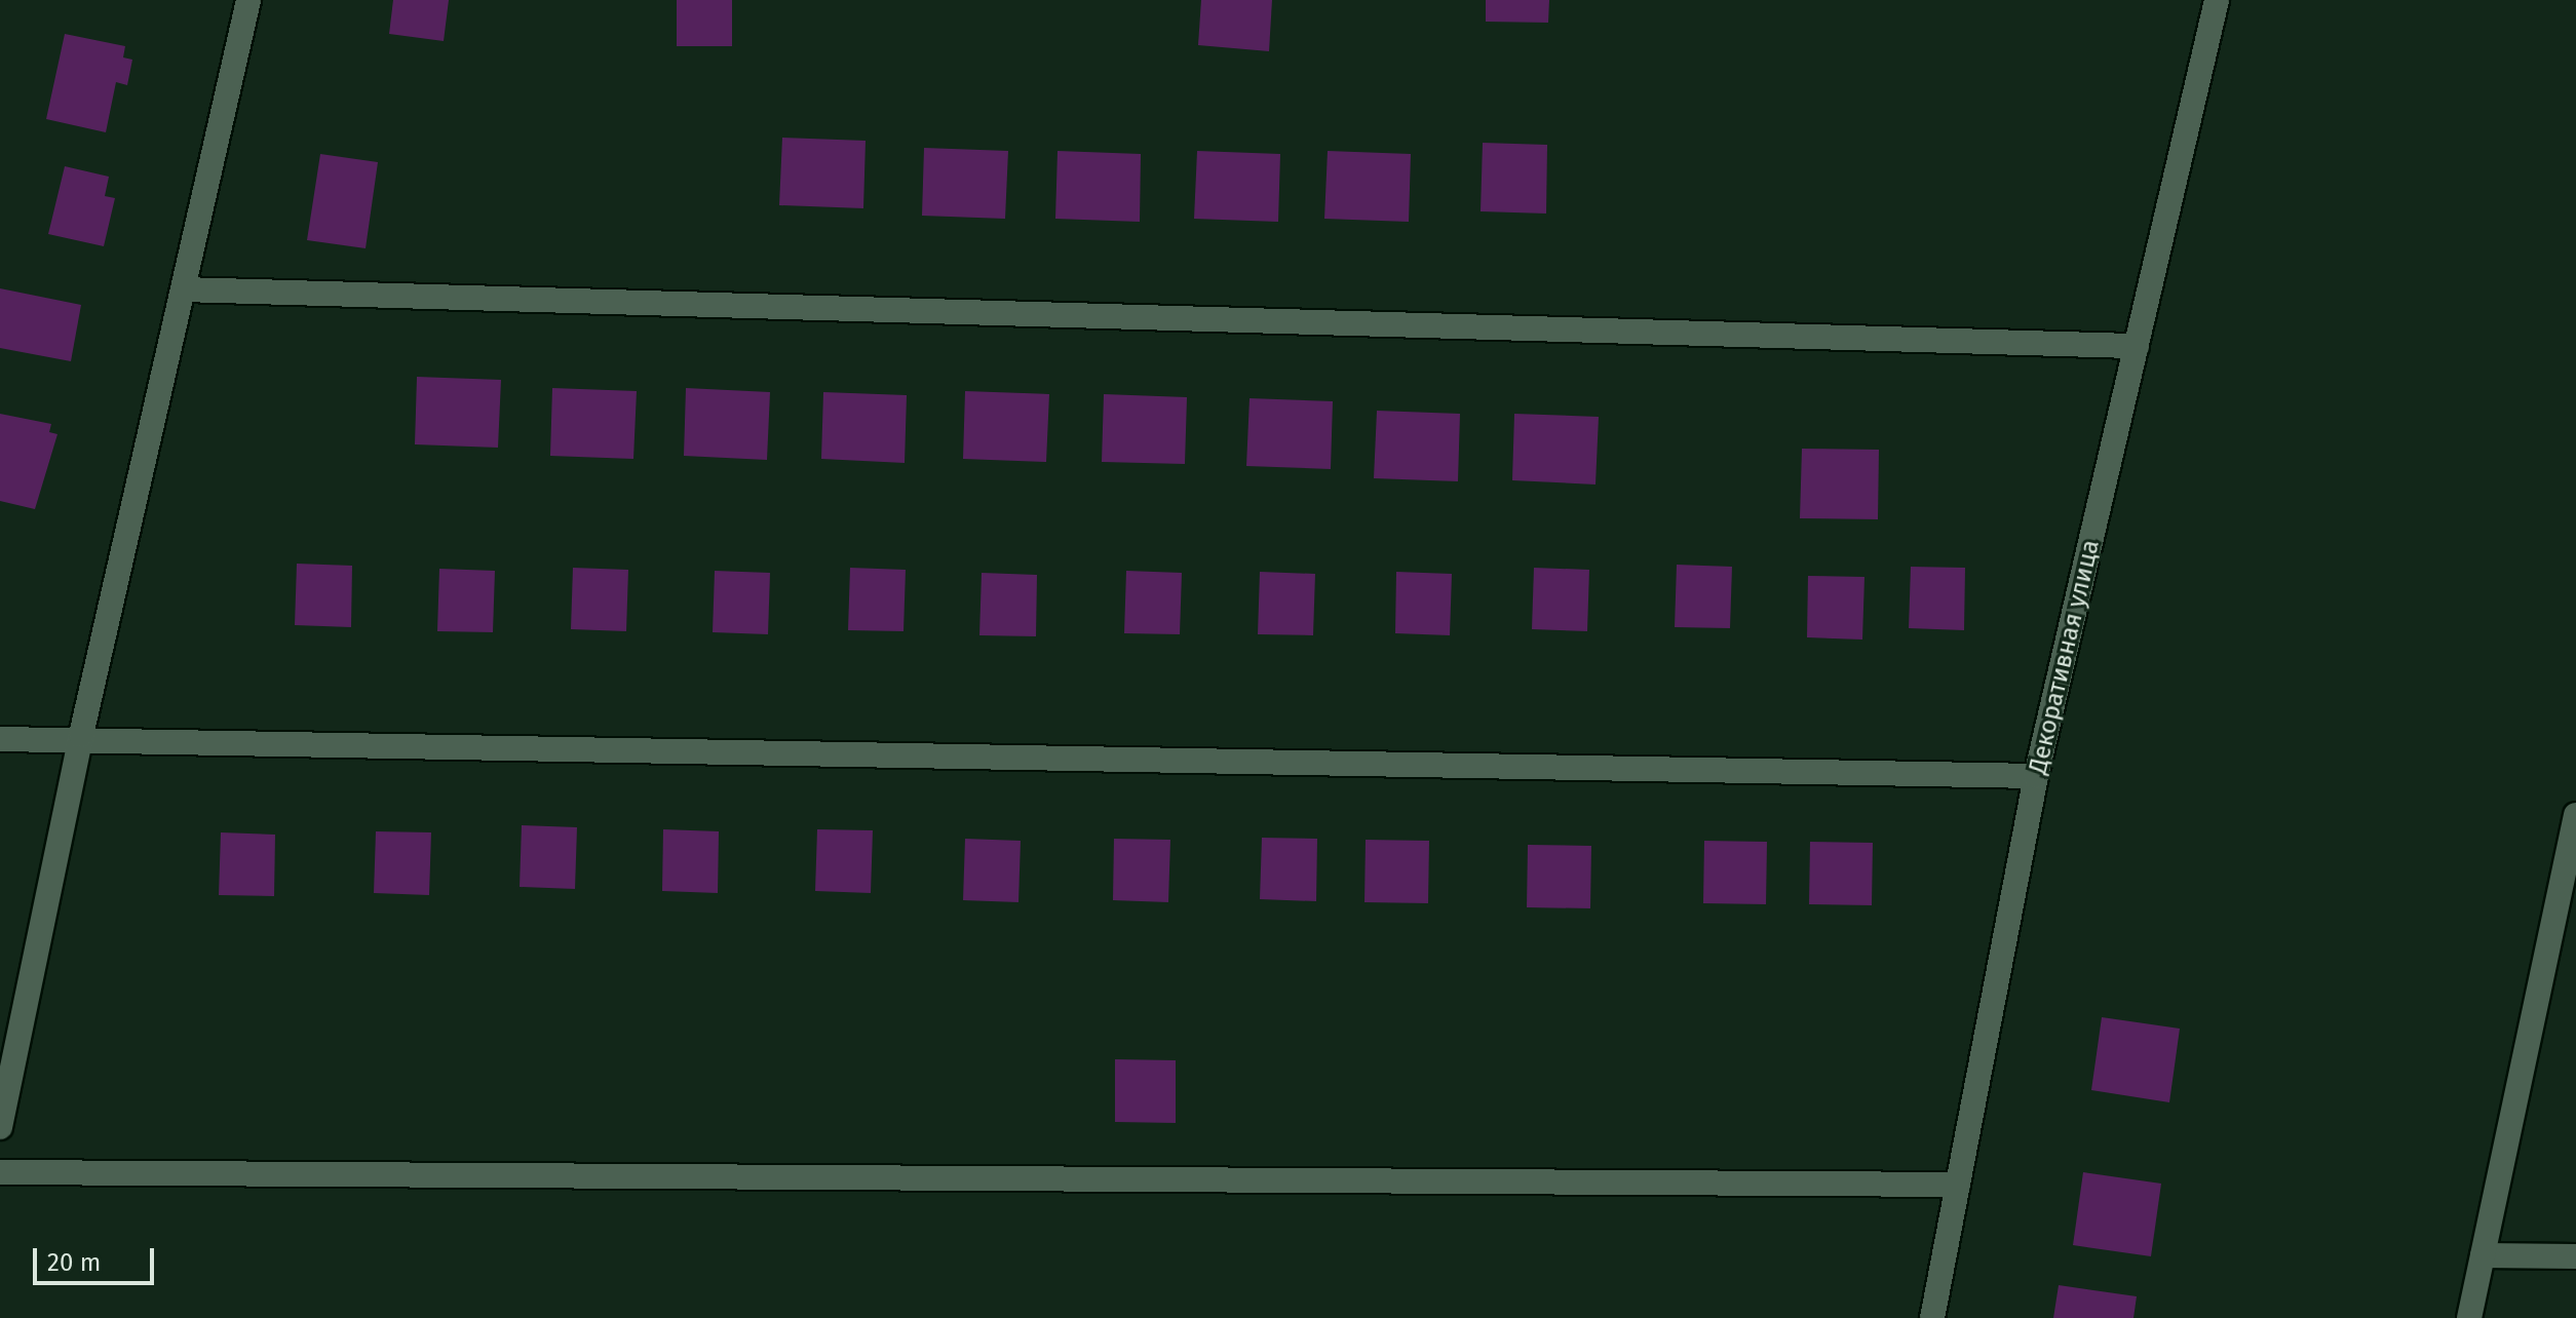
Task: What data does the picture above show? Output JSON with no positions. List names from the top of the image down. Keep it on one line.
{"streets":{"street":["Декоративная улица"]},"scale_bar":"20 m"}
